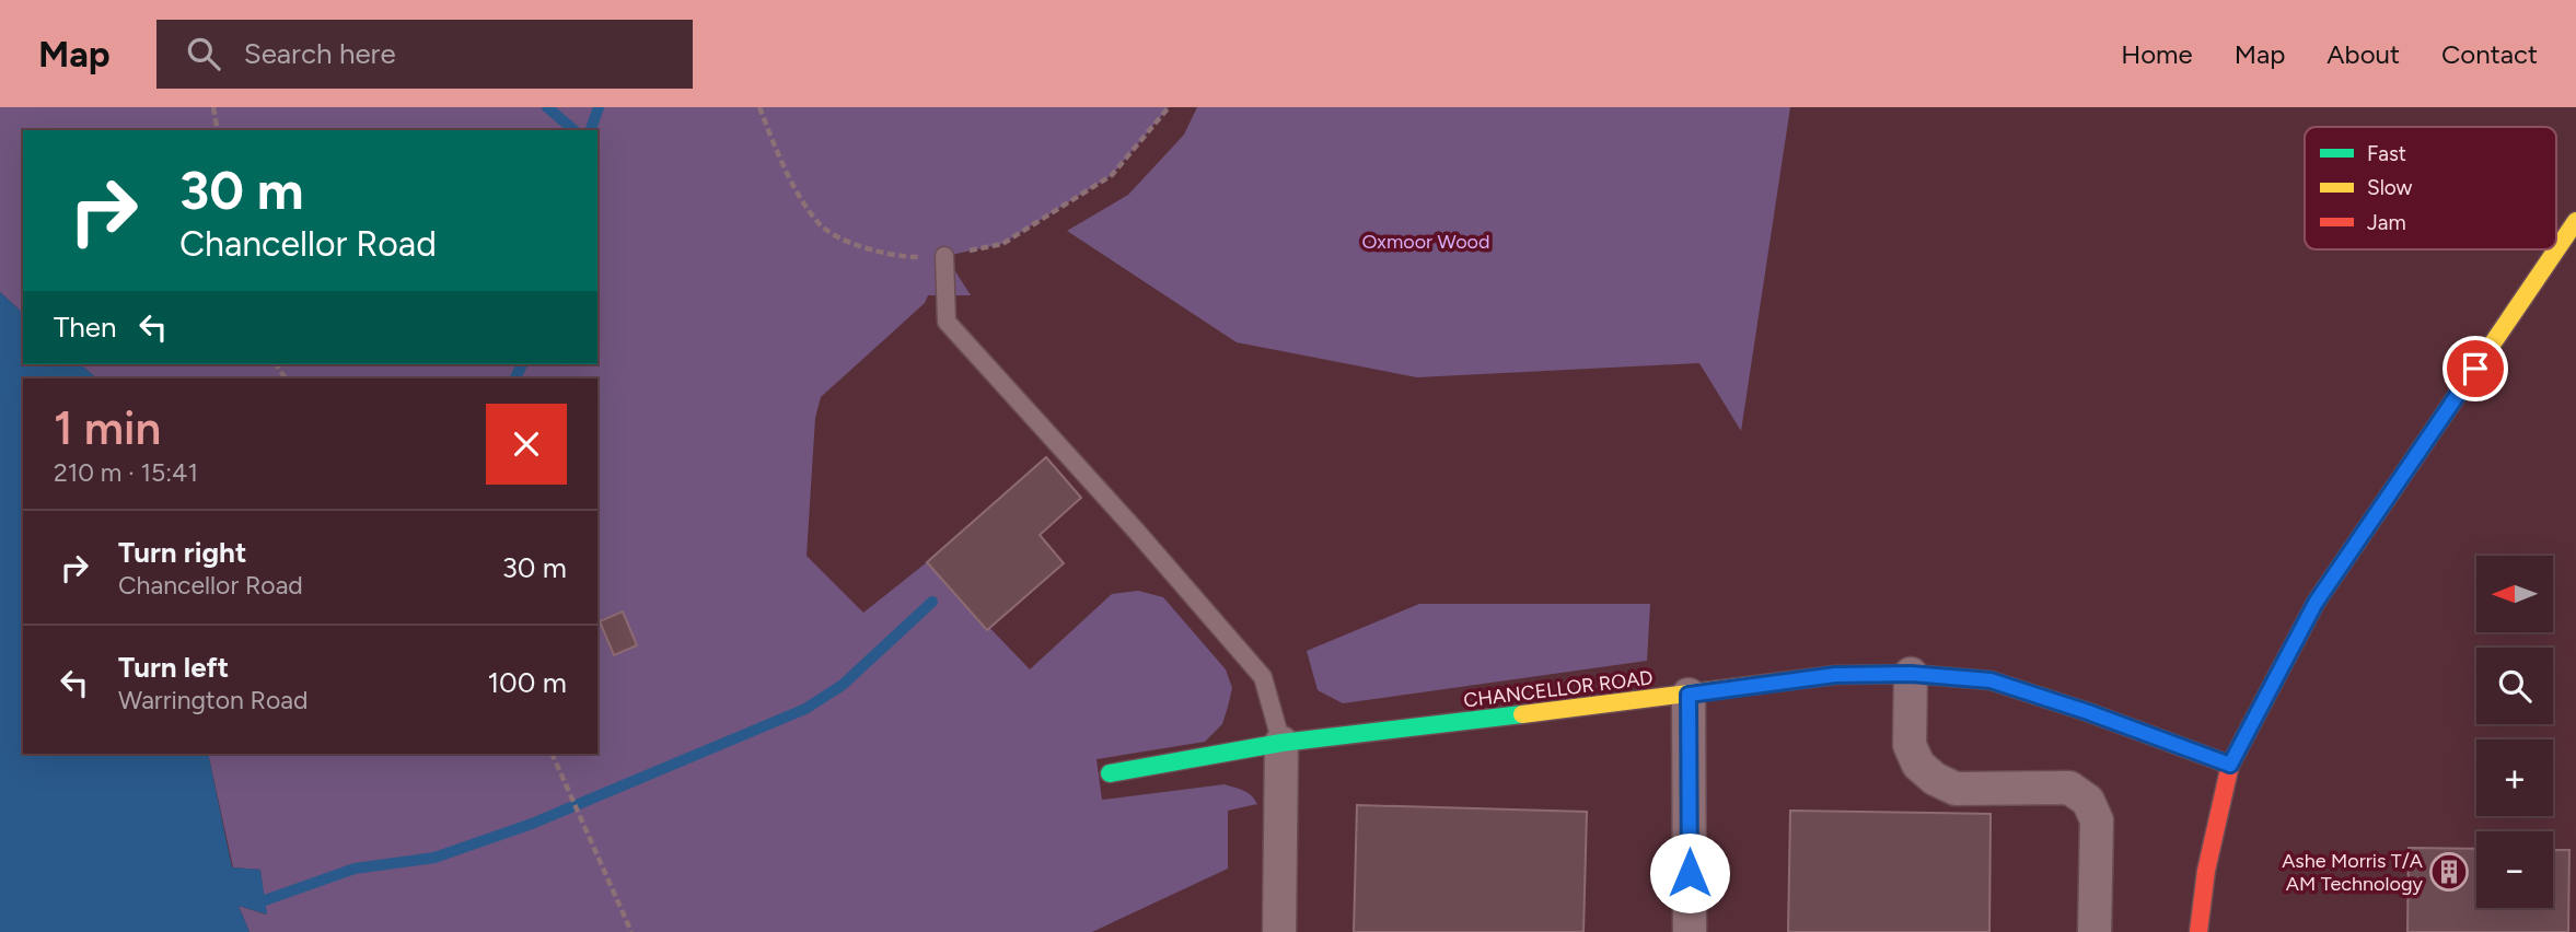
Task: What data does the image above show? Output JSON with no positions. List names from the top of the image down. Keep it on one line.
{"streets":{"street":["CHANCELLOR ROAD"]},"parks":["Oxmoor Wood"],"places":{"building":["Ashe Morris T/A AM Technology"]},"legend":["Fast","Slow","Jam"],"north":"left","page":{"header":"Map","search":"Search here","nav":["Home","Map","About","Contact"],"turn":["30 m","Chancellor Road"],"then":"Then","heading":["1 min","210 m · 15:41"],"list":[{"name":"Turn right","note":"Chancellor Road","value":"30 m"},{"name":"Turn left","note":"Warrington Road","value":"100 m"}],"map_buttons":["+","−"]}}
